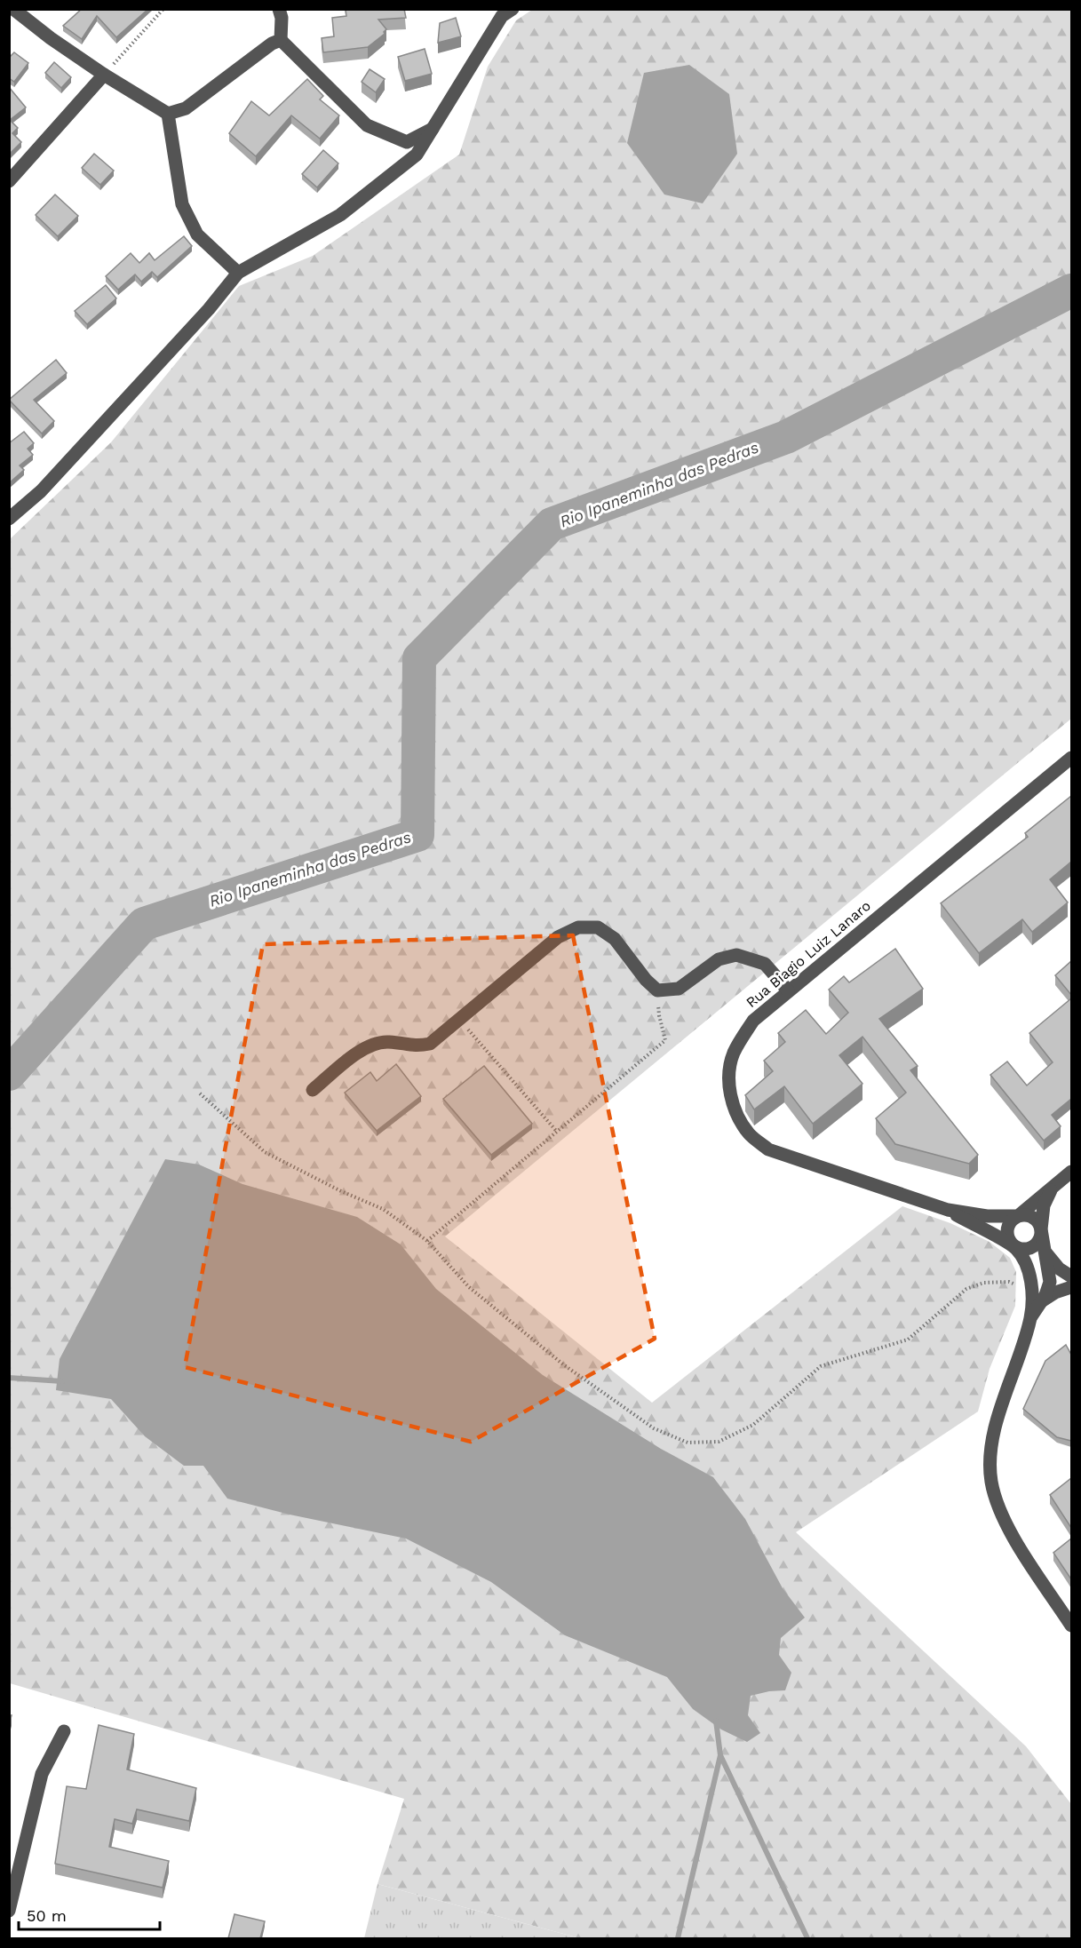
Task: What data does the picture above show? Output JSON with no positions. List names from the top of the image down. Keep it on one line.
{"streets":{"street":["Rua Biagio Luiz Lanaro"]},"water":["Rio Ipaneminha das Pedras"],"scale_bar":"50 m"}
